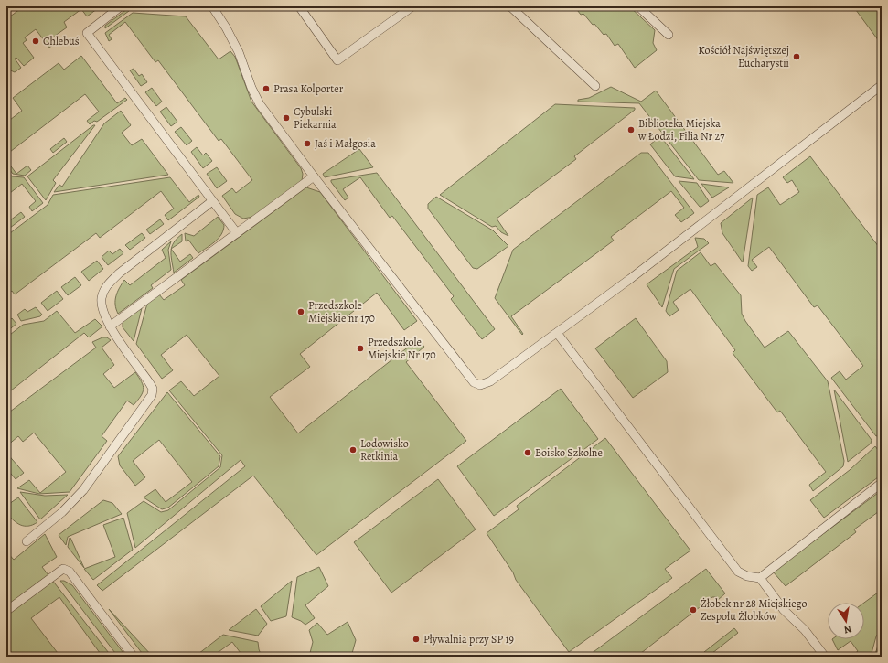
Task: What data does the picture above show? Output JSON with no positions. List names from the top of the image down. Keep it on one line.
{"places":["Chlebuś","Kościół Najświętszej Eucharystii","Prasa Kolporter","Cybulski Piekarnia","Biblioteka Miejska w Łodzi, Filia Nr 27","Jaś i Małgosia","Przedszkole Miejskie nr 170","Przedszkole Miejskie Nr 170","Lodowisko Retkinia","Boisko Szkolne","Żłobek nr 28 Miejskiego Zespołu Żłobków","Pływalnia przy SP 19"],"north":"bottom"}
